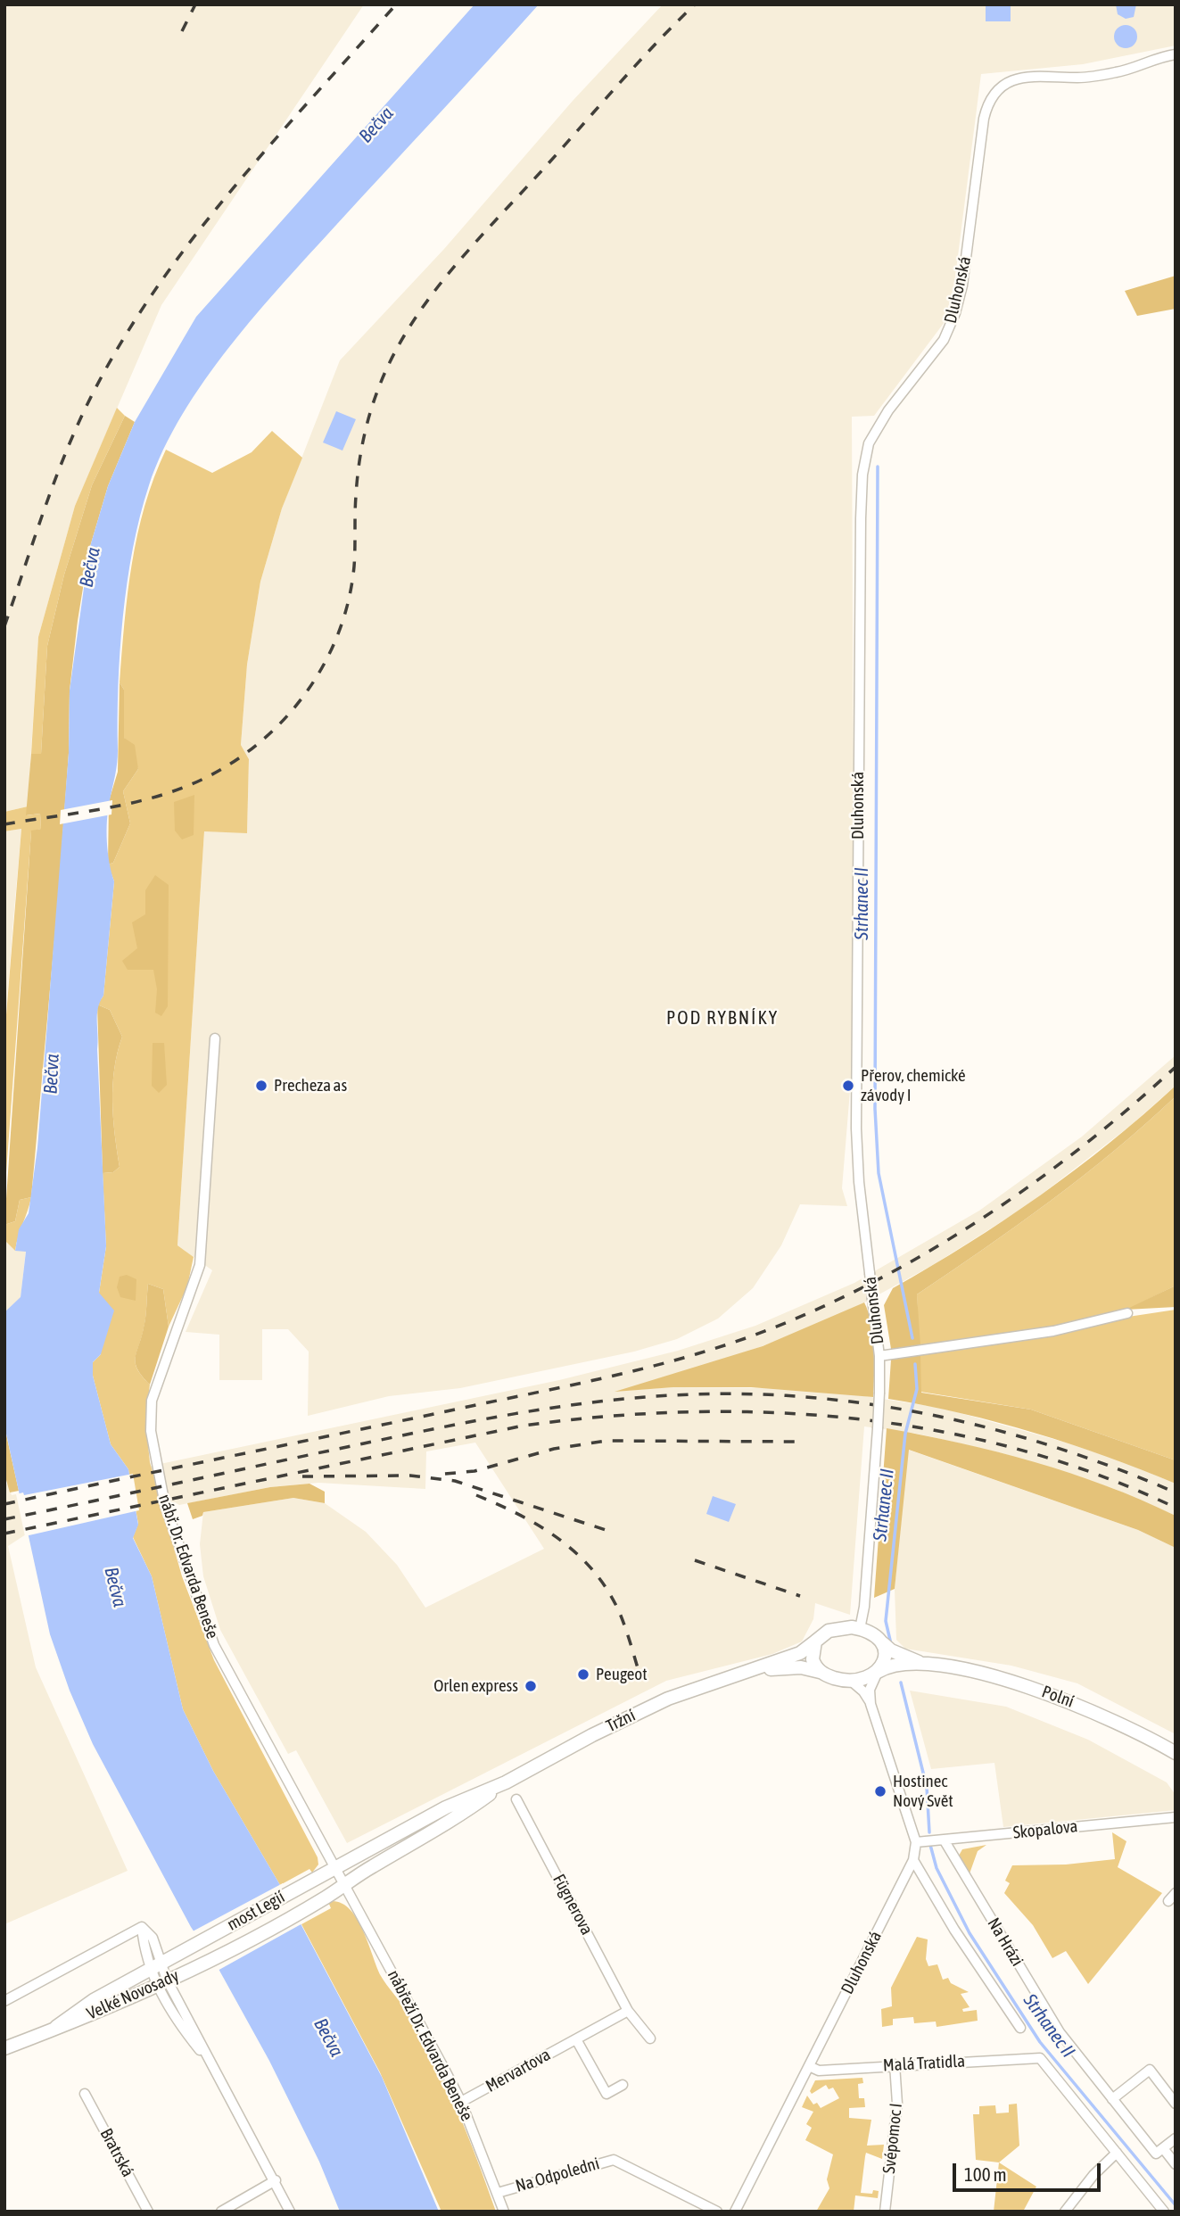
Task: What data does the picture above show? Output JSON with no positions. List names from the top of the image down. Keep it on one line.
{"streets":{"main road":["Dluhonská","Polní","Tržní","most Legií","Velké Novosady"],"street":["nábř. Dr. Edvarda Beneše","Skopalova","Fügnerova","Na Hrázi","nábřeží Dr. Edvarda Beneše","Malá Tratidla","Mervartova","Svépomoc I","Bratrská","Na Odpoledni"]},"crossings":[["Dluhonská","Polní"],["Dluhonská","Tržní"],["Dluhonská","Skopalova"],["Dluhonská","Na Hrázi"],["Dluhonská","Malá Tratidla"],["nábř. Dr. Edvarda Beneše","Tržní"],["nábř. Dr. Edvarda Beneše","nábřeží Dr. Edvarda Beneše"],["Polní","Tržní"],["Tržní","most Legií"],["Tržní","nábřeží Dr. Edvarda Beneše"],["Skopalova","Na Hrázi"],["Fügnerova","Mervartova"],["most Legií","Velké Novosady"],["nábřeží Dr. Edvarda Beneše","Mervartova"],["nábřeží Dr. Edvarda Beneše","Na Odpoledni"],["Malá Tratidla","Svépomoc I"]],"districts":["POD RYBNÍKY"],"water":["Bečva","Strhanec II"],"places":["Precheza as","Přerov, chemické závody I","Peugeot","Orlen express","Hostinec Nový Svět"],"scale_bar":"100 m"}
